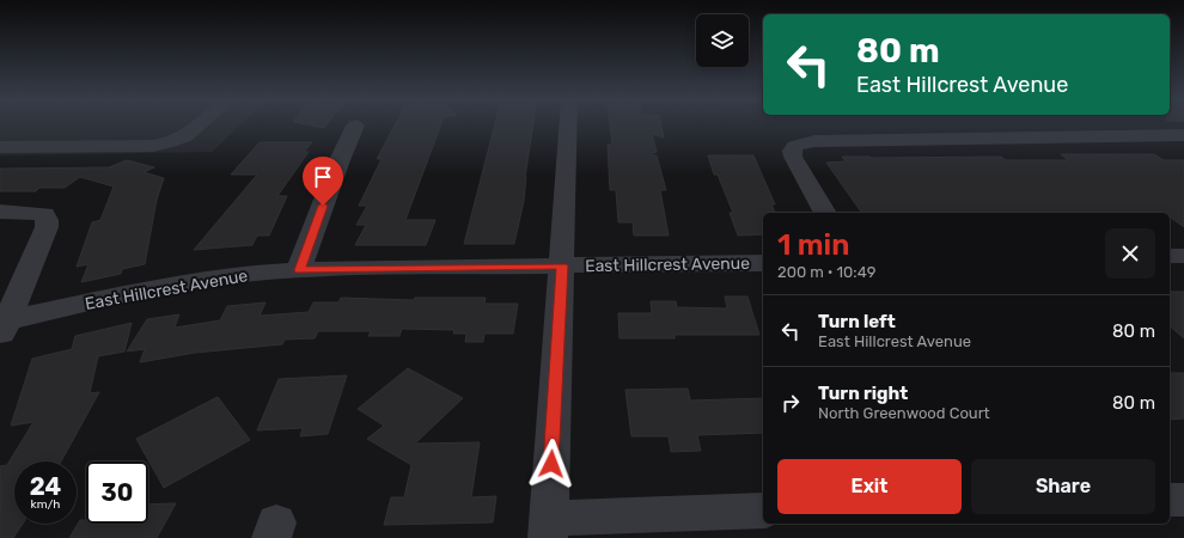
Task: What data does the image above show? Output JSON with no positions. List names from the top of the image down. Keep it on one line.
{"streets":{"street":["East Hillcrest Avenue"]},"page":{"turn":["80 m","East Hillcrest Avenue"],"heading":["1 min","200 m · 10:49"],"list":[{"name":"Turn left","note":"East Hillcrest Avenue","value":"80 m"},{"name":"Turn right","note":"North Greenwood Court","value":"80 m"}],"buttons":["Exit","Share"],"speed":"24 km/h","limit":"30"}}
